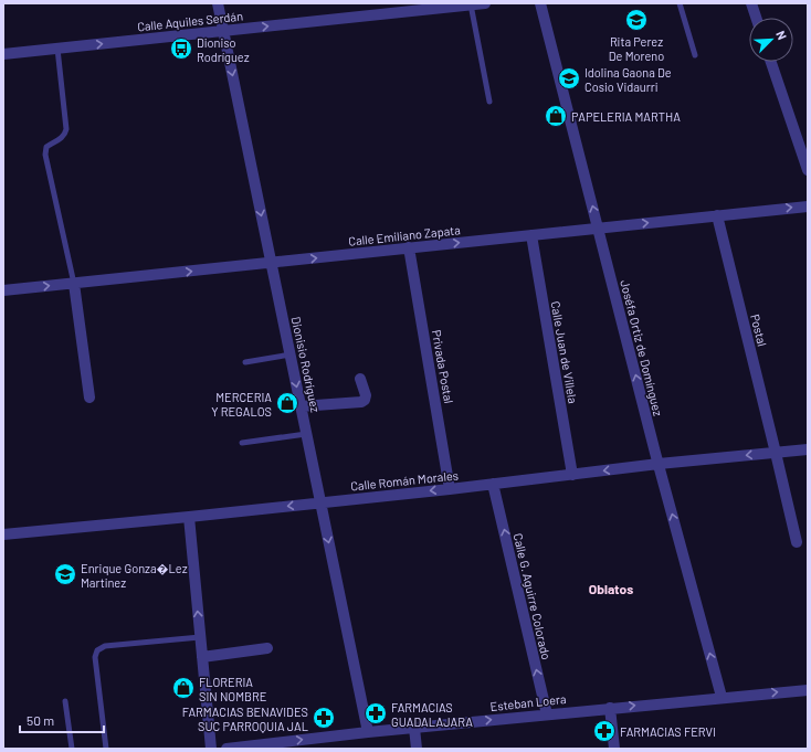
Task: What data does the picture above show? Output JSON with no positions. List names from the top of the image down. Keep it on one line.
{"streets":{"street":["Calle Aquiles Serdán","Calle Emiliano Zapata","Postal","Joséfa Ortiz de Domínguez","Calle Juan de Villela","Dionisio Rodríguez","Privada Postal","Calle Román Morales","Calle G. Aguirre Colorado","Esteban Loera"]},"crossings":[["Calle Aquiles Serdán","Dionisio Rodríguez"],["Calle Emiliano Zapata","Postal"],["Calle Emiliano Zapata","Joséfa Ortiz de Domínguez"],["Calle Emiliano Zapata","Calle Juan de Villela"],["Calle Emiliano Zapata","Dionisio Rodríguez"],["Calle Emiliano Zapata","Privada Postal"],["Postal","Calle Román Morales"],["Joséfa Ortiz de Domínguez","Calle Román Morales"],["Joséfa Ortiz de Domínguez","Esteban Loera"],["Calle Juan de Villela","Calle Román Morales"],["Dionisio Rodríguez","Calle Román Morales"],["Dionisio Rodríguez","Esteban Loera"],["Privada Postal","Calle Román Morales"],["Calle Román Morales","Calle G. Aguirre Colorado"],["Calle G. Aguirre Colorado","Esteban Loera"]],"one_way":["Calle Aquiles Serdán","Calle Emiliano Zapata","Joséfa Ortiz de Domínguez","Dionisio Rodríguez","Calle Román Morales","Calle G. Aguirre Colorado","Esteban Loera"],"districts":["Oblatos"],"places":{"school or university":["Rita Perez De Moreno","Idolina Gaona De Cosio Vidaurri","Enrique Gonza�Lez Martinez"],"bus stop":["Dioniso Rodríguez"],"shop":["PAPELERIA MARTHA","MERCERIA Y REGALOS","FLORERIA SIN NOMBRE"],"pharmacy":["FARMACIAS GUADALAJARA","FARMACIAS BENAVIDES SUC PARROQUIA JAL","FARMACIAS FERVI"]},"scale_bar":"50 m","north":"top right"}
